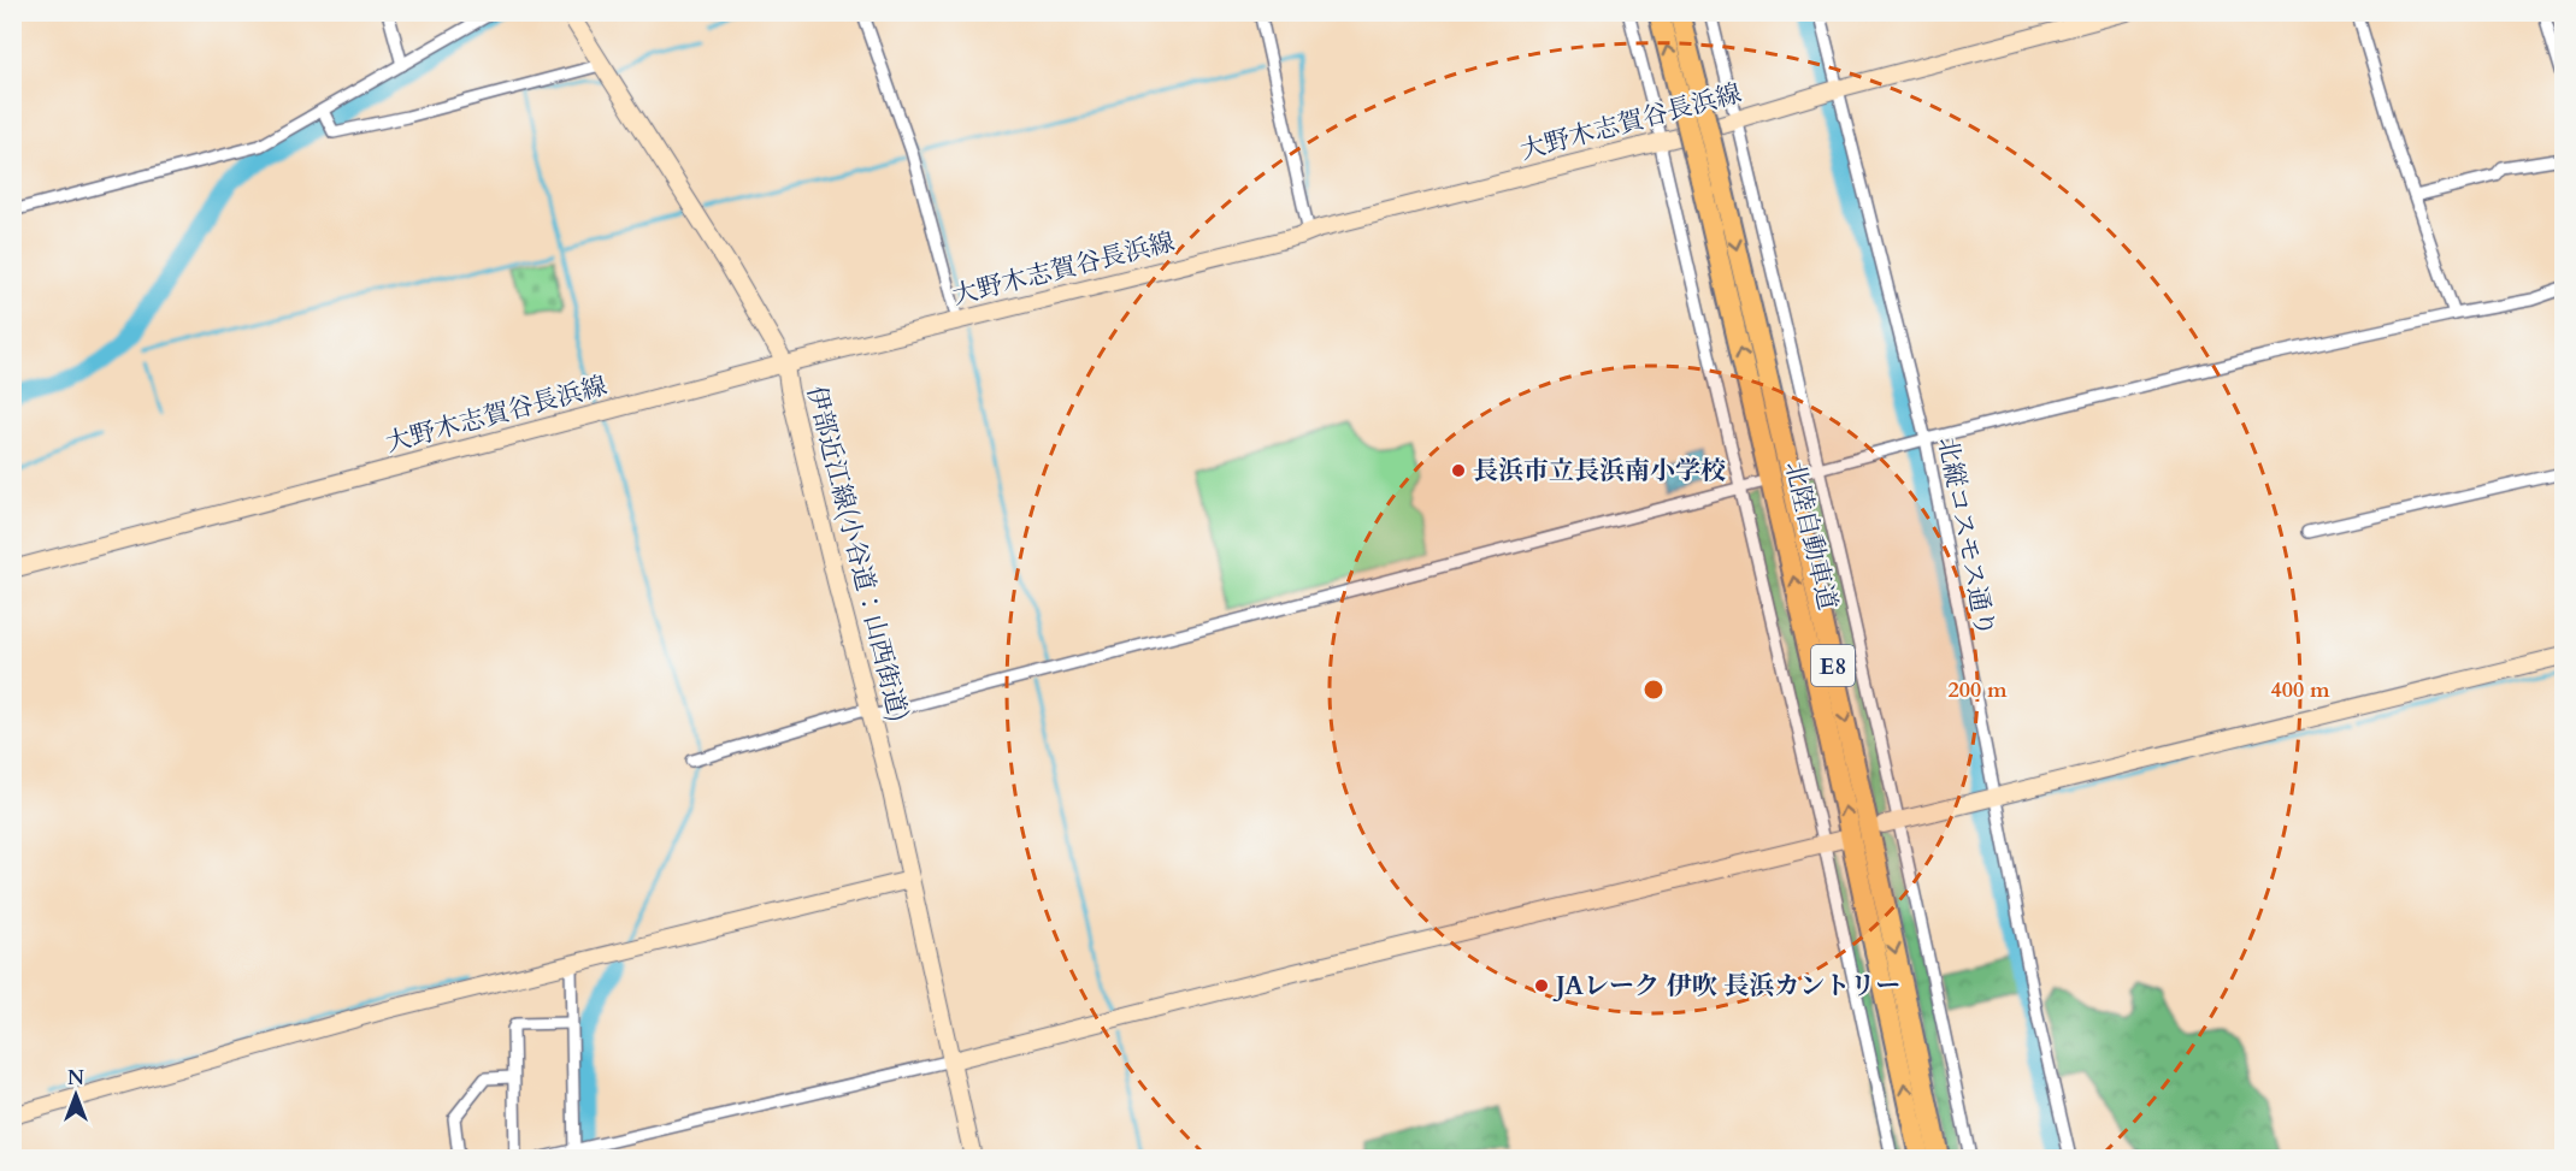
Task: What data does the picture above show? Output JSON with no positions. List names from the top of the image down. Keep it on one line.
{"streets":{"highway":["北陸自動車道","E8"],"main road":["大野木志賀谷長浜線","伊部近江線(小谷道：山西街道)"],"street":["北縦コスモス通り"]},"crossings":[["大野木志賀谷長浜線","北縦コスモス通り"],["大野木志賀谷長浜線","伊部近江線(小谷道：山西街道)"]],"places":["長浜市立長浜南小学校","JAレーク 伊吹 長浜カントリー"],"north":"top","rings":["200 m","400 m"]}
